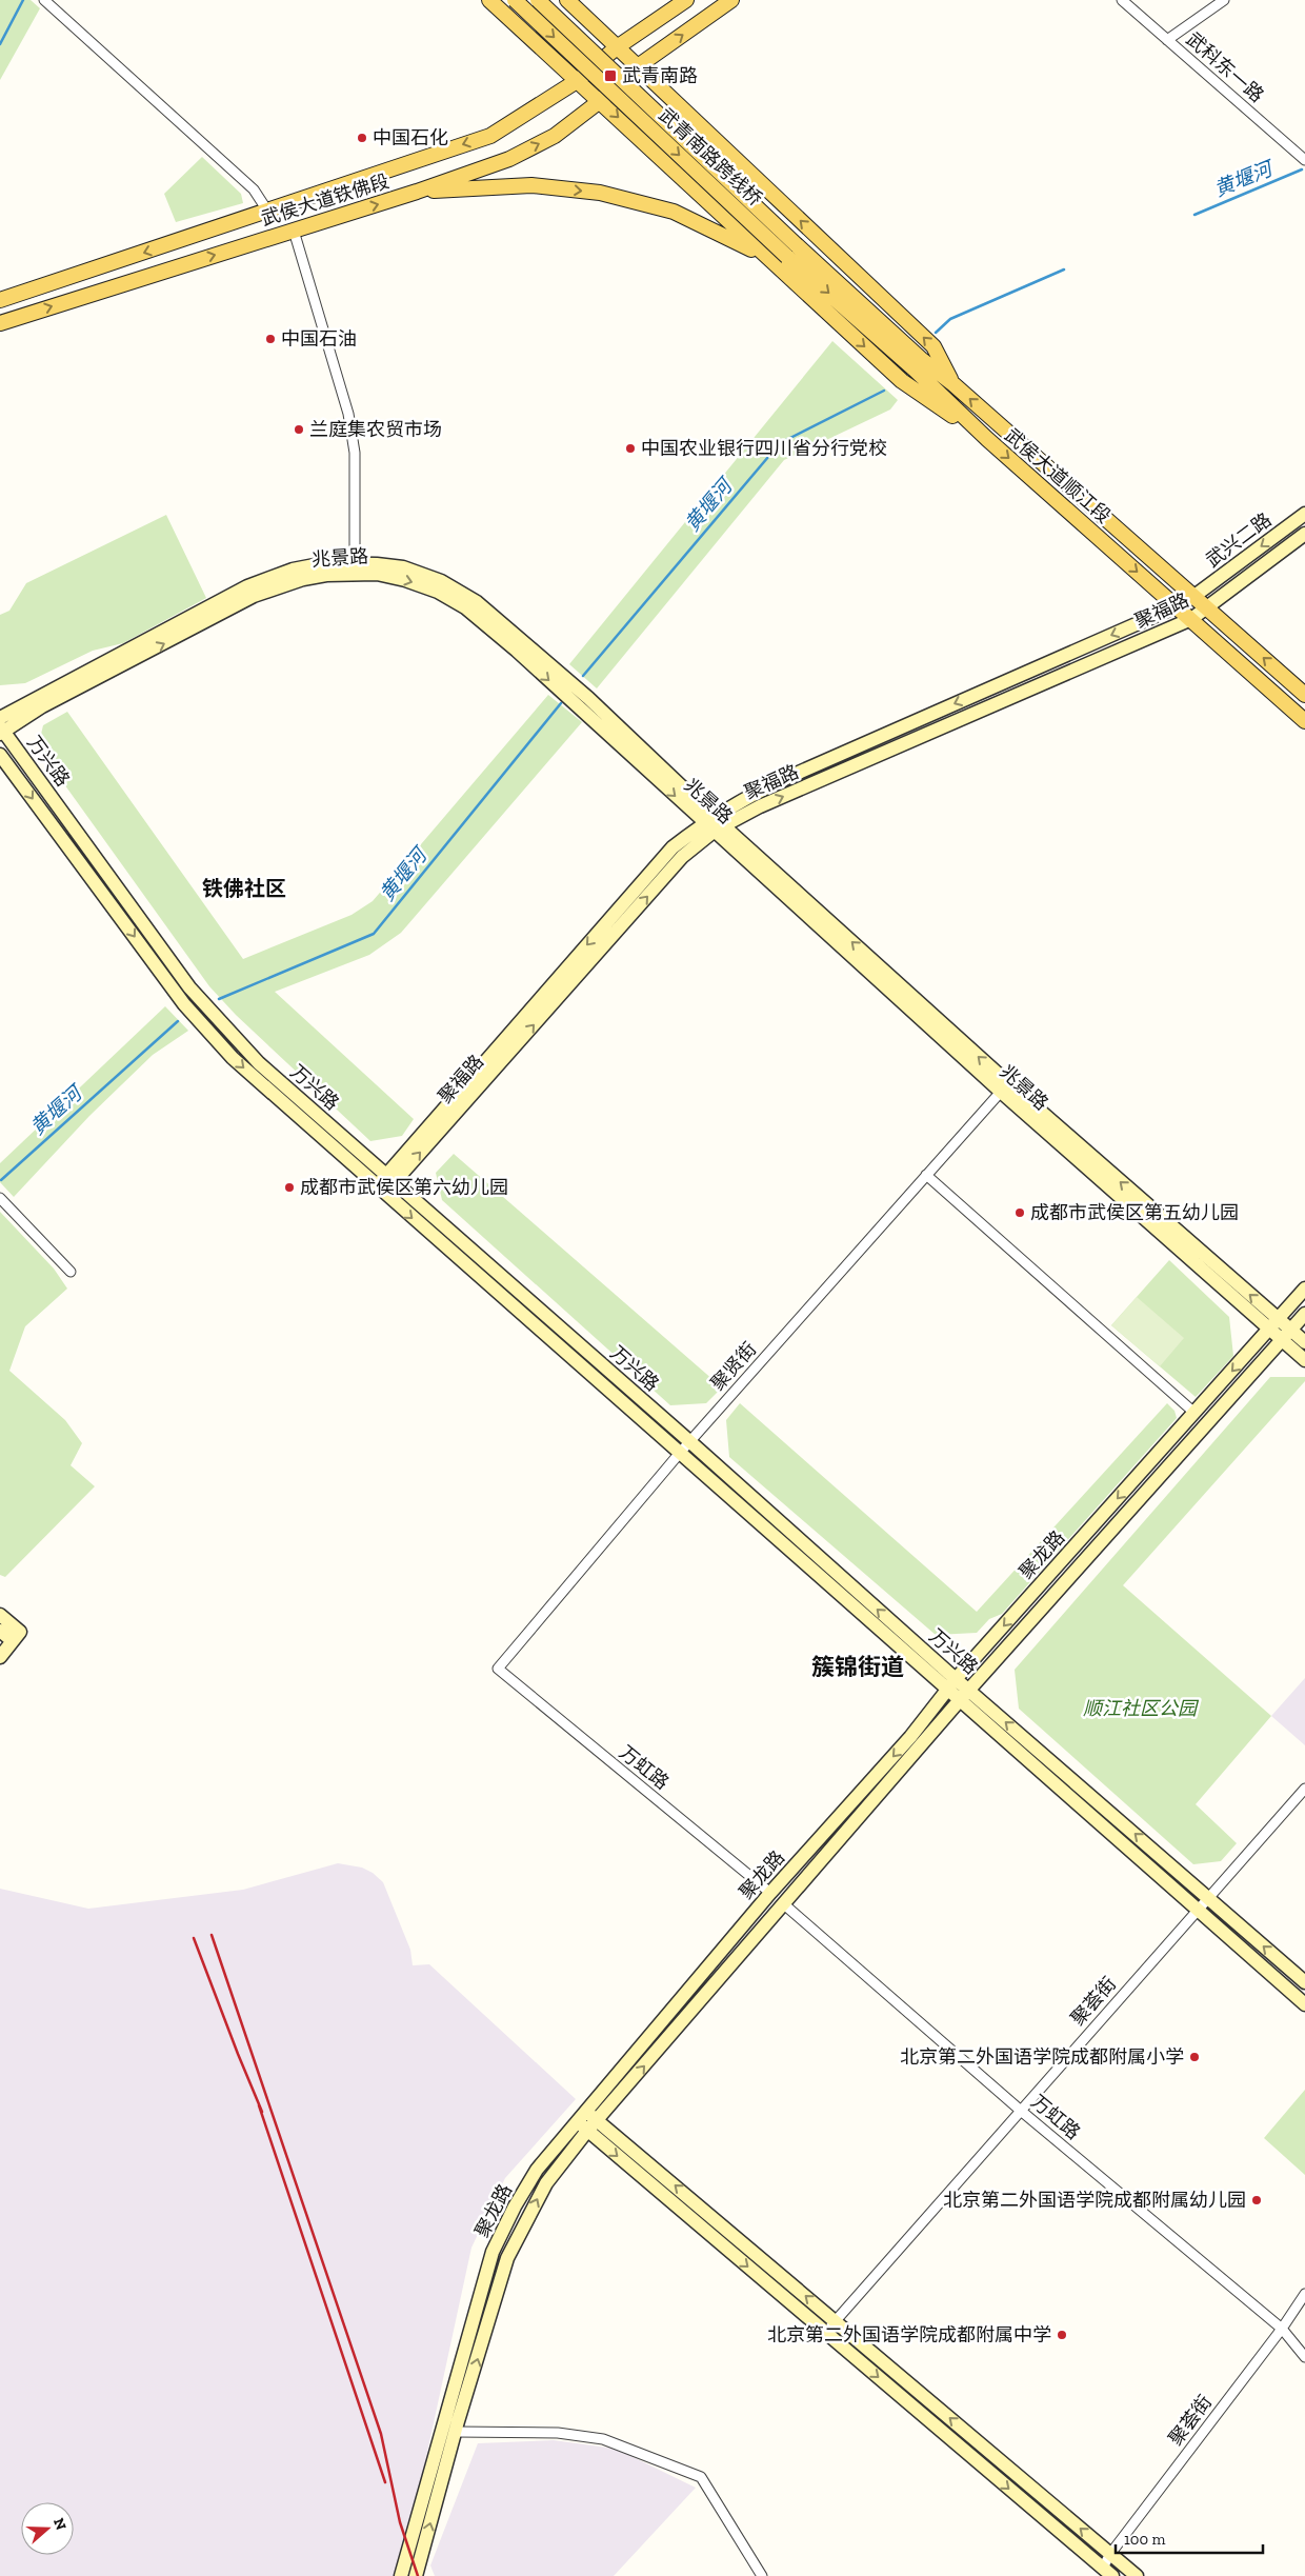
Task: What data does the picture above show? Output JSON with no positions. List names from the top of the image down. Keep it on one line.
{"streets":{"main road":["武青南路跨线桥","武侯大道铁佛段","武侯大道顺江段","武兴二路","兆景路","聚福路","万兴路","聚龙路"],"street":["武科东一路","聚贤街","万虹路","聚荟街"]},"crossings":[["武青南路跨线桥","武侯大道顺江段"],["武侯大道顺江段","武兴二路"],["武侯大道顺江段","聚福路"],["武兴二路","兆景路"],["武兴二路","聚福路"],["兆景路","聚福路"],["兆景路","万兴路"],["兆景路","聚贤街"],["兆景路","聚龙路"],["聚福路","万兴路"],["万兴路","聚贤街"],["万兴路","聚龙路"],["万兴路","聚荟街"],["聚贤街","万虹路"],["聚龙路","万虹路"],["万虹路","聚荟街"]],"one_way":["武兴二路","聚福路"],"districts":["铁佛社区","簇锦街道"],"water":["黄堰河"],"parks":["顺江社区公园"],"places":{"transit":["武青南路"],"other":["中国石化","中国石油","兰庭集农贸市场","中国农业银行四川省分行党校","成都市武侯区第六幼儿园","成都市武侯区第五幼儿园","北京第二外国语学院成都附属小学","北京第二外国语学院成都附属幼儿园","北京第二外国语学院成都附属中学"]},"scale_bar":"100 m","north":"right"}
